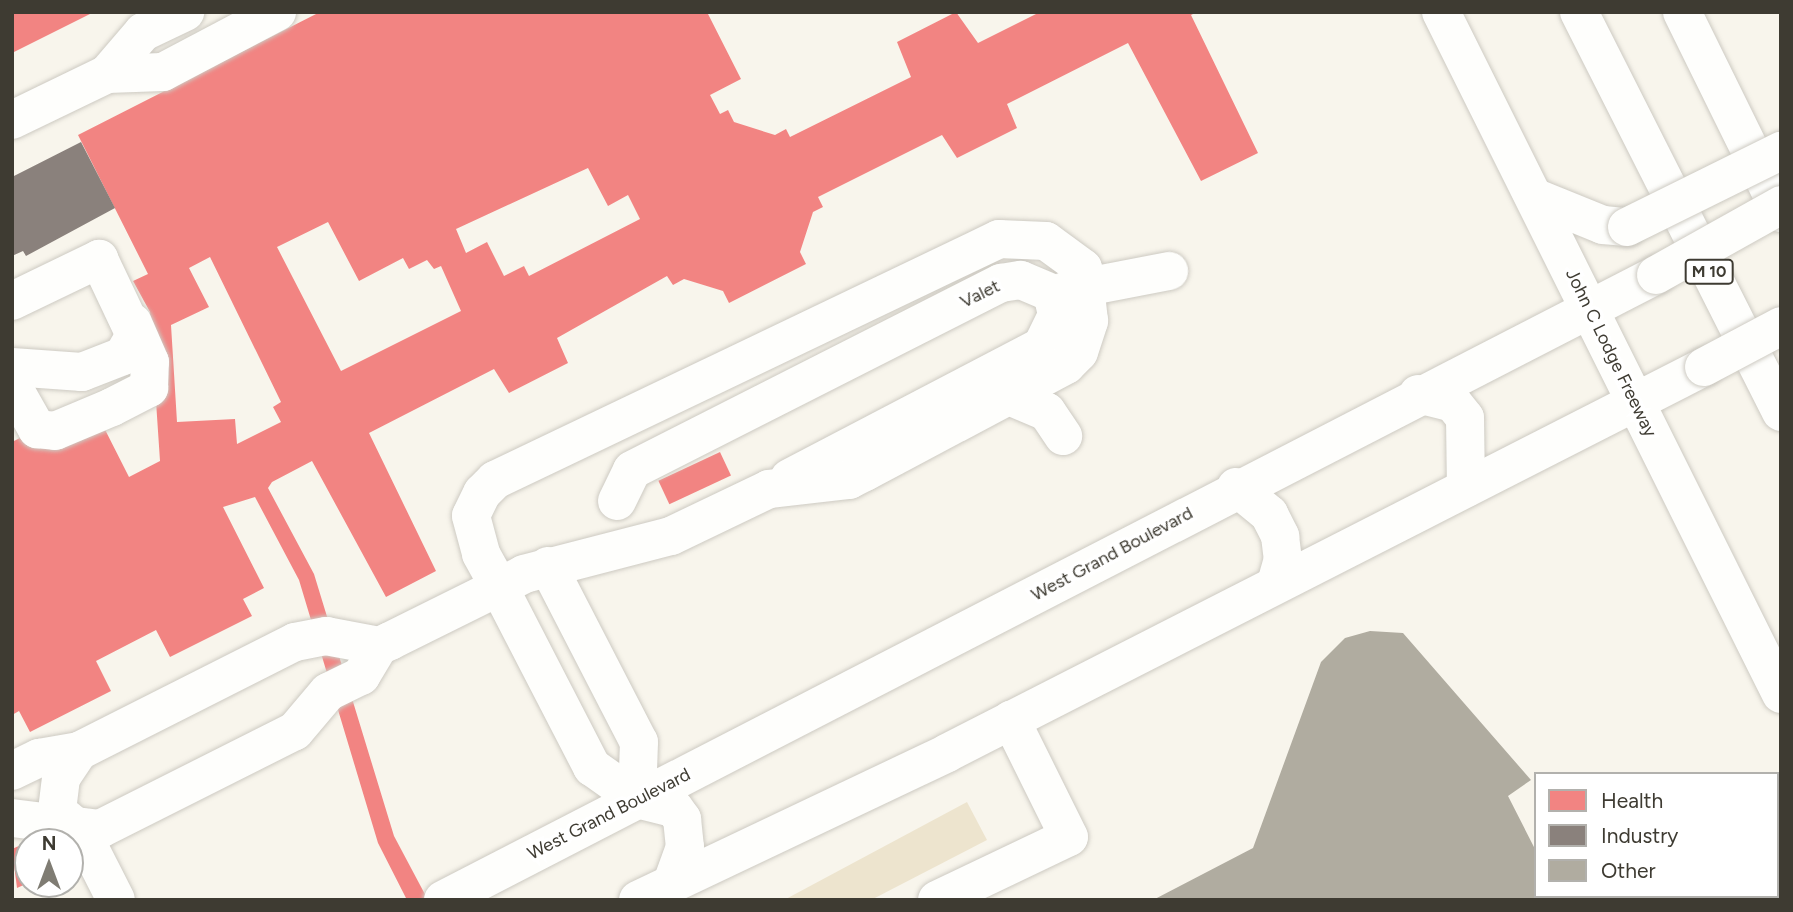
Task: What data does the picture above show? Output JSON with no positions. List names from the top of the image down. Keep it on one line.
{"streets":{"main road":["M 10","Valet","John C Lodge Freeway","West Grand Boulevard"]},"crossings":[["John C Lodge Freeway","West Grand Boulevard"]],"legend":["Health","Industry","Other"],"north":"top"}
